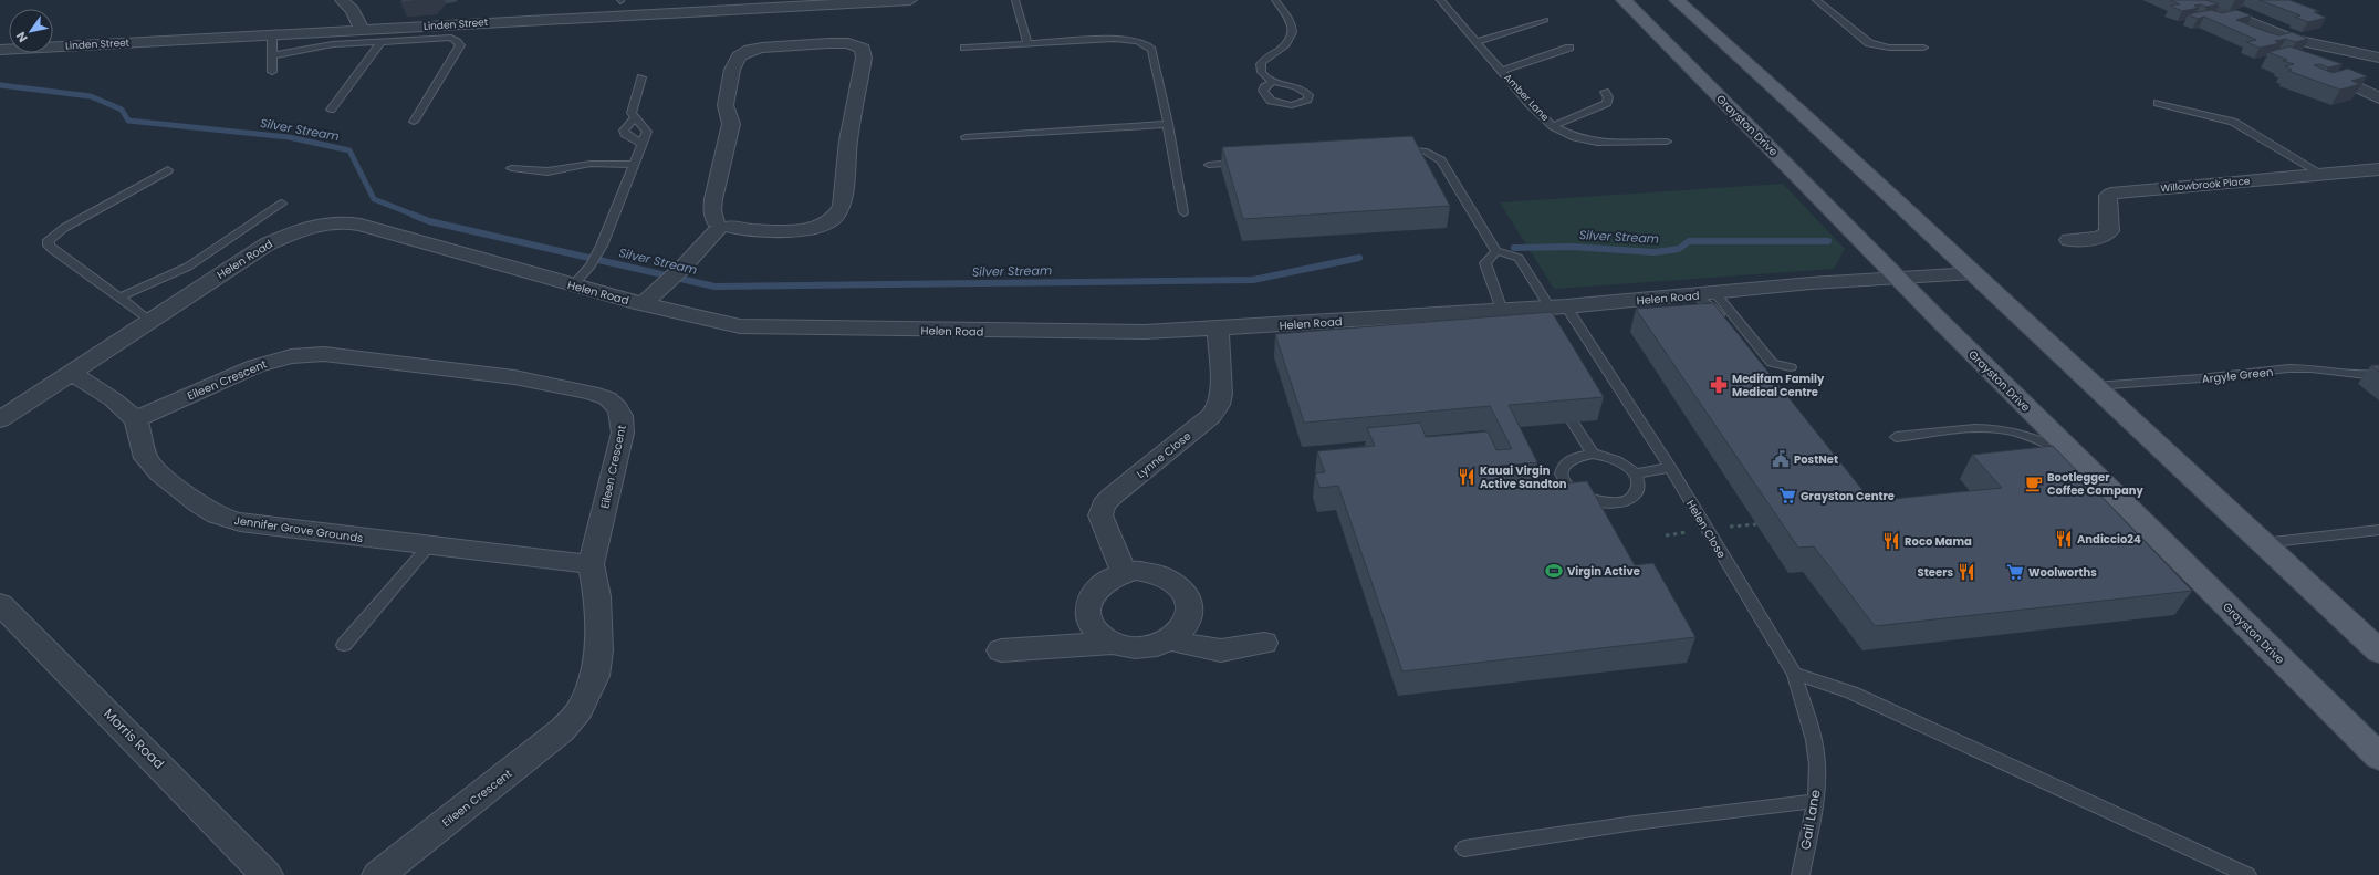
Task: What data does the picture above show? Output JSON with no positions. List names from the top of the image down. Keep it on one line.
{"streets":{"main road":["Grayston Drive"],"street":["Linden Street","Willowbrook Place","Helen Road","Eileen Crescent","Lynne Close","Jennifer Grove Grounds","Morris Road"],"lane":["Amber Lane","Argyle Green","Helen Close","Gail Lane"]},"crossings":[["Grayston Drive","Helen Road"],["Helen Road","Lynne Close"],["Helen Road","Helen Close"],["Eileen Crescent","Jennifer Grove Grounds"],["Helen Close","Gail Lane"]],"water":["Silver Stream"],"places":{"pharmacy":["Medifam Family Medical Centre"],"public building":["PostNet"],"restaurant":["Kauai Virgin Active Sandton","Andiccio24","Roco Mama","Steers"],"cafe":["Bootlegger Coffee Company"],"supermarket":["Grayston Centre","Woolworths"],"sports":["Virgin Active"]},"north":"bottom left"}
